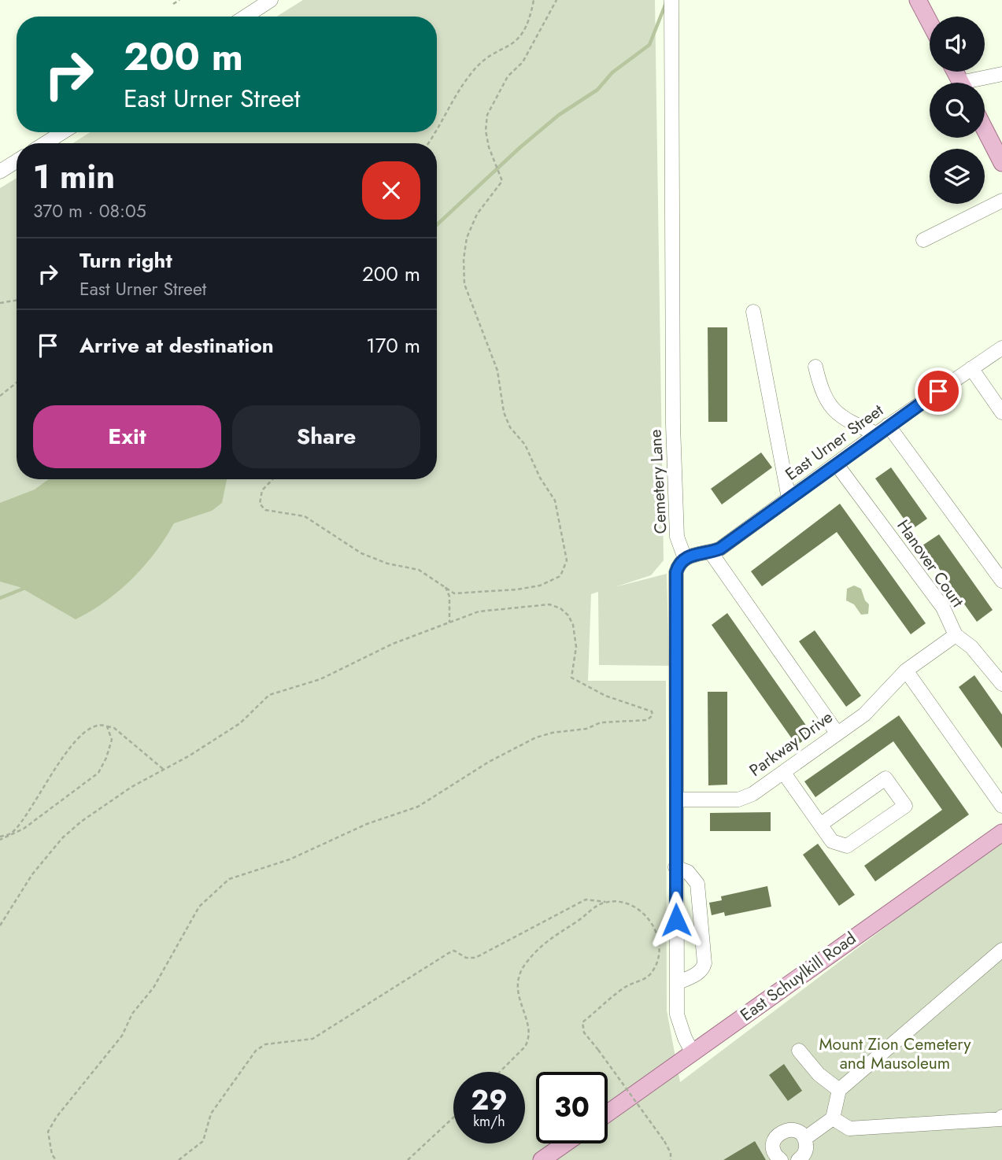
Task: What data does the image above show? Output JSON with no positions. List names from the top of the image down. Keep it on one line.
{"streets":{"main road":["East Schuylkill Road"],"street":["East Urner Street","Cemetery Lane","Hanover Court","Parkway Drive"]},"crossings":[["East Urner Street","Cemetery Lane"],["East Urner Street","Hanover Court"]],"parks":["Mount Zion Cemetery and Mausoleum"],"page":{"turn":["200 m","East Urner Street"],"heading":["1 min","370 m · 08:05"],"list":[{"name":"Turn right","note":"East Urner Street","value":"200 m"},{"name":"Arrive at destination","value":"170 m"}],"buttons":["Exit","Share"],"speed":"29 km/h","limit":"30"}}
